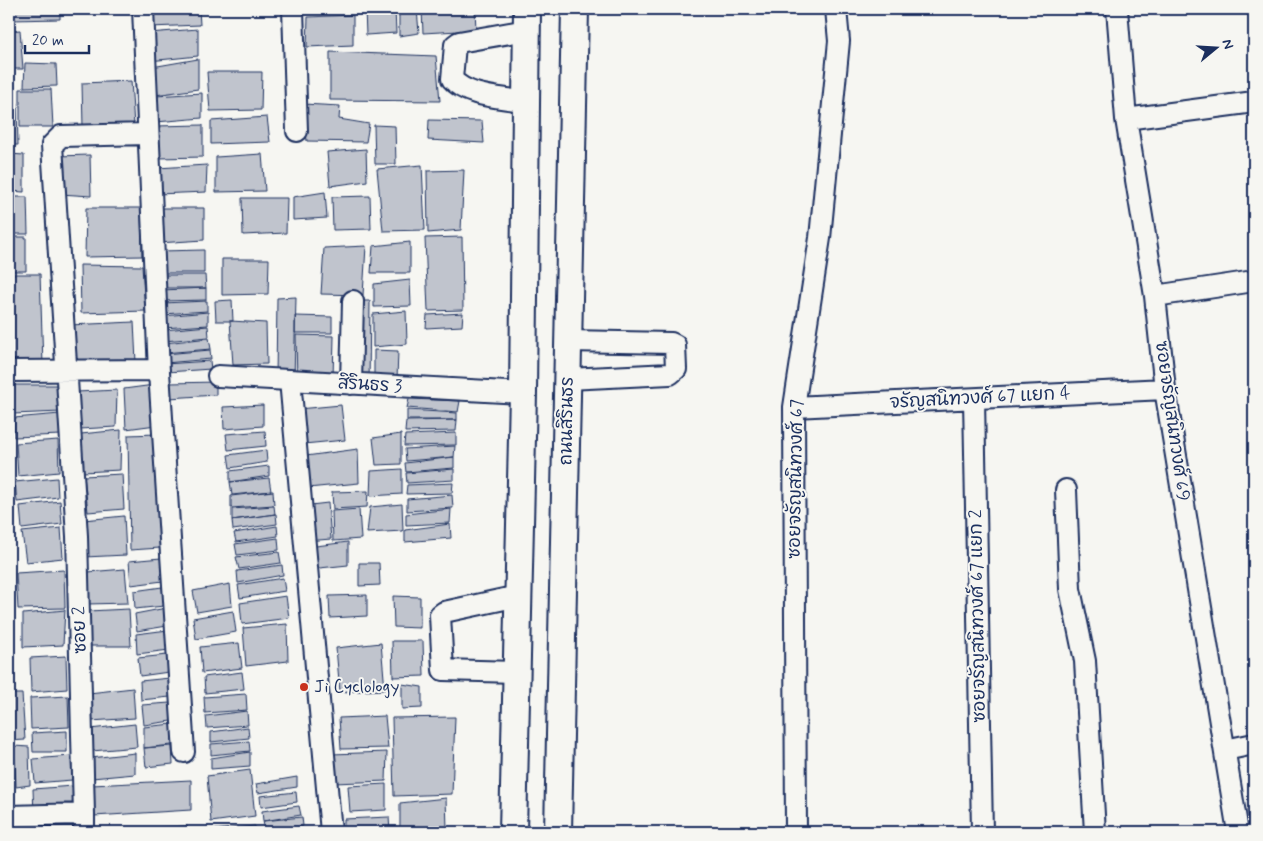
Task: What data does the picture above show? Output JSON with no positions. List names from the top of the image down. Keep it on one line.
{"streets":{"main road":["ถนนสิรินธร"],"street":["สิรินธร 3","จรัญสนิทวงศ์ 67 แยก 4","ซอยจรัญสนิทวงศ์ 69","ซอยจรัญสนิทวงศ์ 67","ซอยจรัญสนิทวงศ์ 67 แยก 2","ซอย 2"]},"crossings":[["จรัญสนิทวงศ์ 67 แยก 4","ซอยจรัญสนิทวงศ์ 69"],["จรัญสนิทวงศ์ 67 แยก 4","ซอยจรัญสนิทวงศ์ 67"],["จรัญสนิทวงศ์ 67 แยก 4","ซอยจรัญสนิทวงศ์ 67 แยก 2"]],"places":["Ji Cyclology"],"scale_bar":"20 m","north":"right"}
